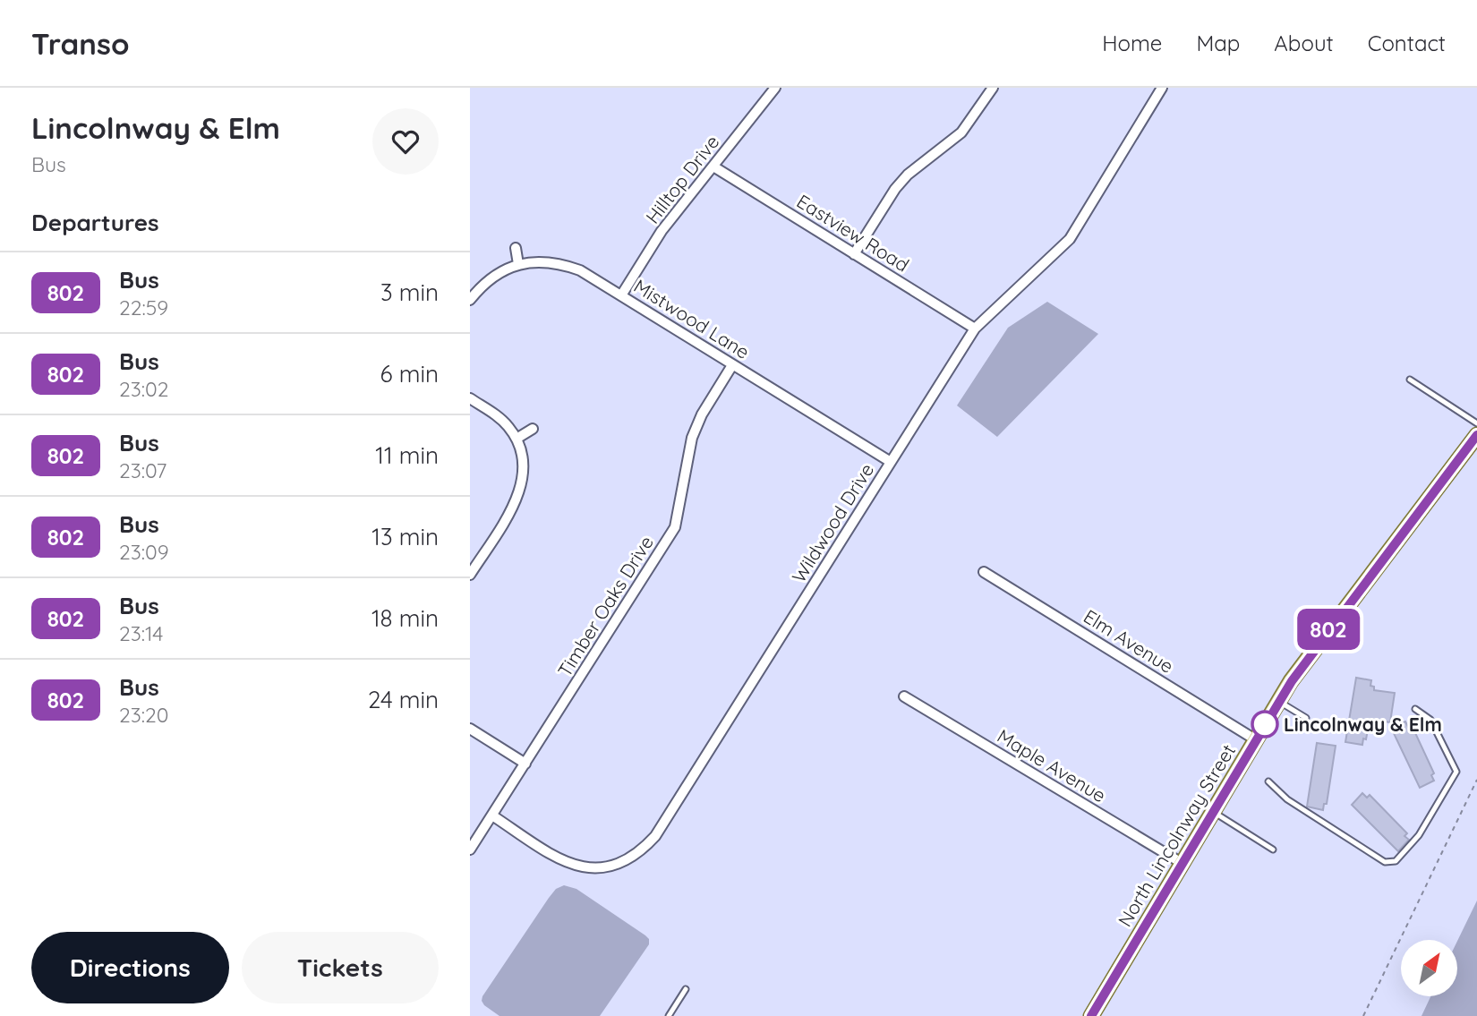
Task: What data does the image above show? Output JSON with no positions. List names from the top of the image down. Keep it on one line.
{"streets":{"main road":["North Lincolnway Street"],"street":["Hilltop Drive","Eastview Road","Mistwood Lane","Wildwood Drive","Timber Oaks Drive","Elm Avenue","Maple Avenue"]},"crossings":[["Hilltop Drive","Eastview Road"],["Hilltop Drive","Mistwood Lane"],["Eastview Road","Wildwood Drive"],["Mistwood Lane","Wildwood Drive"],["Mistwood Lane","Timber Oaks Drive"],["Wildwood Drive","Timber Oaks Drive"],["Elm Avenue","North Lincolnway Street"],["Maple Avenue","North Lincolnway Street"]],"places":["Lincolnway & Elm"],"lines":["bus line 802"],"north":"top right","page":{"header":"Transo","nav":["Home","Map","About","Contact"],"heading":[["Lincolnway & Elm","Bus"],"Departures"],"on_map":"802","list":[{"mark":"802","name":"Bus","note":"22:59","value":"3 min"},{"mark":"802","name":"Bus","note":"23:02","value":"6 min"},{"mark":"802","name":"Bus","note":"23:07","value":"11 min"},{"mark":"802","name":"Bus","note":"23:09","value":"13 min"},{"mark":"802","name":"Bus","note":"23:14","value":"18 min"},{"mark":"802","name":"Bus","note":"23:20","value":"24 min"}],"buttons":["Directions","Tickets"]}}
